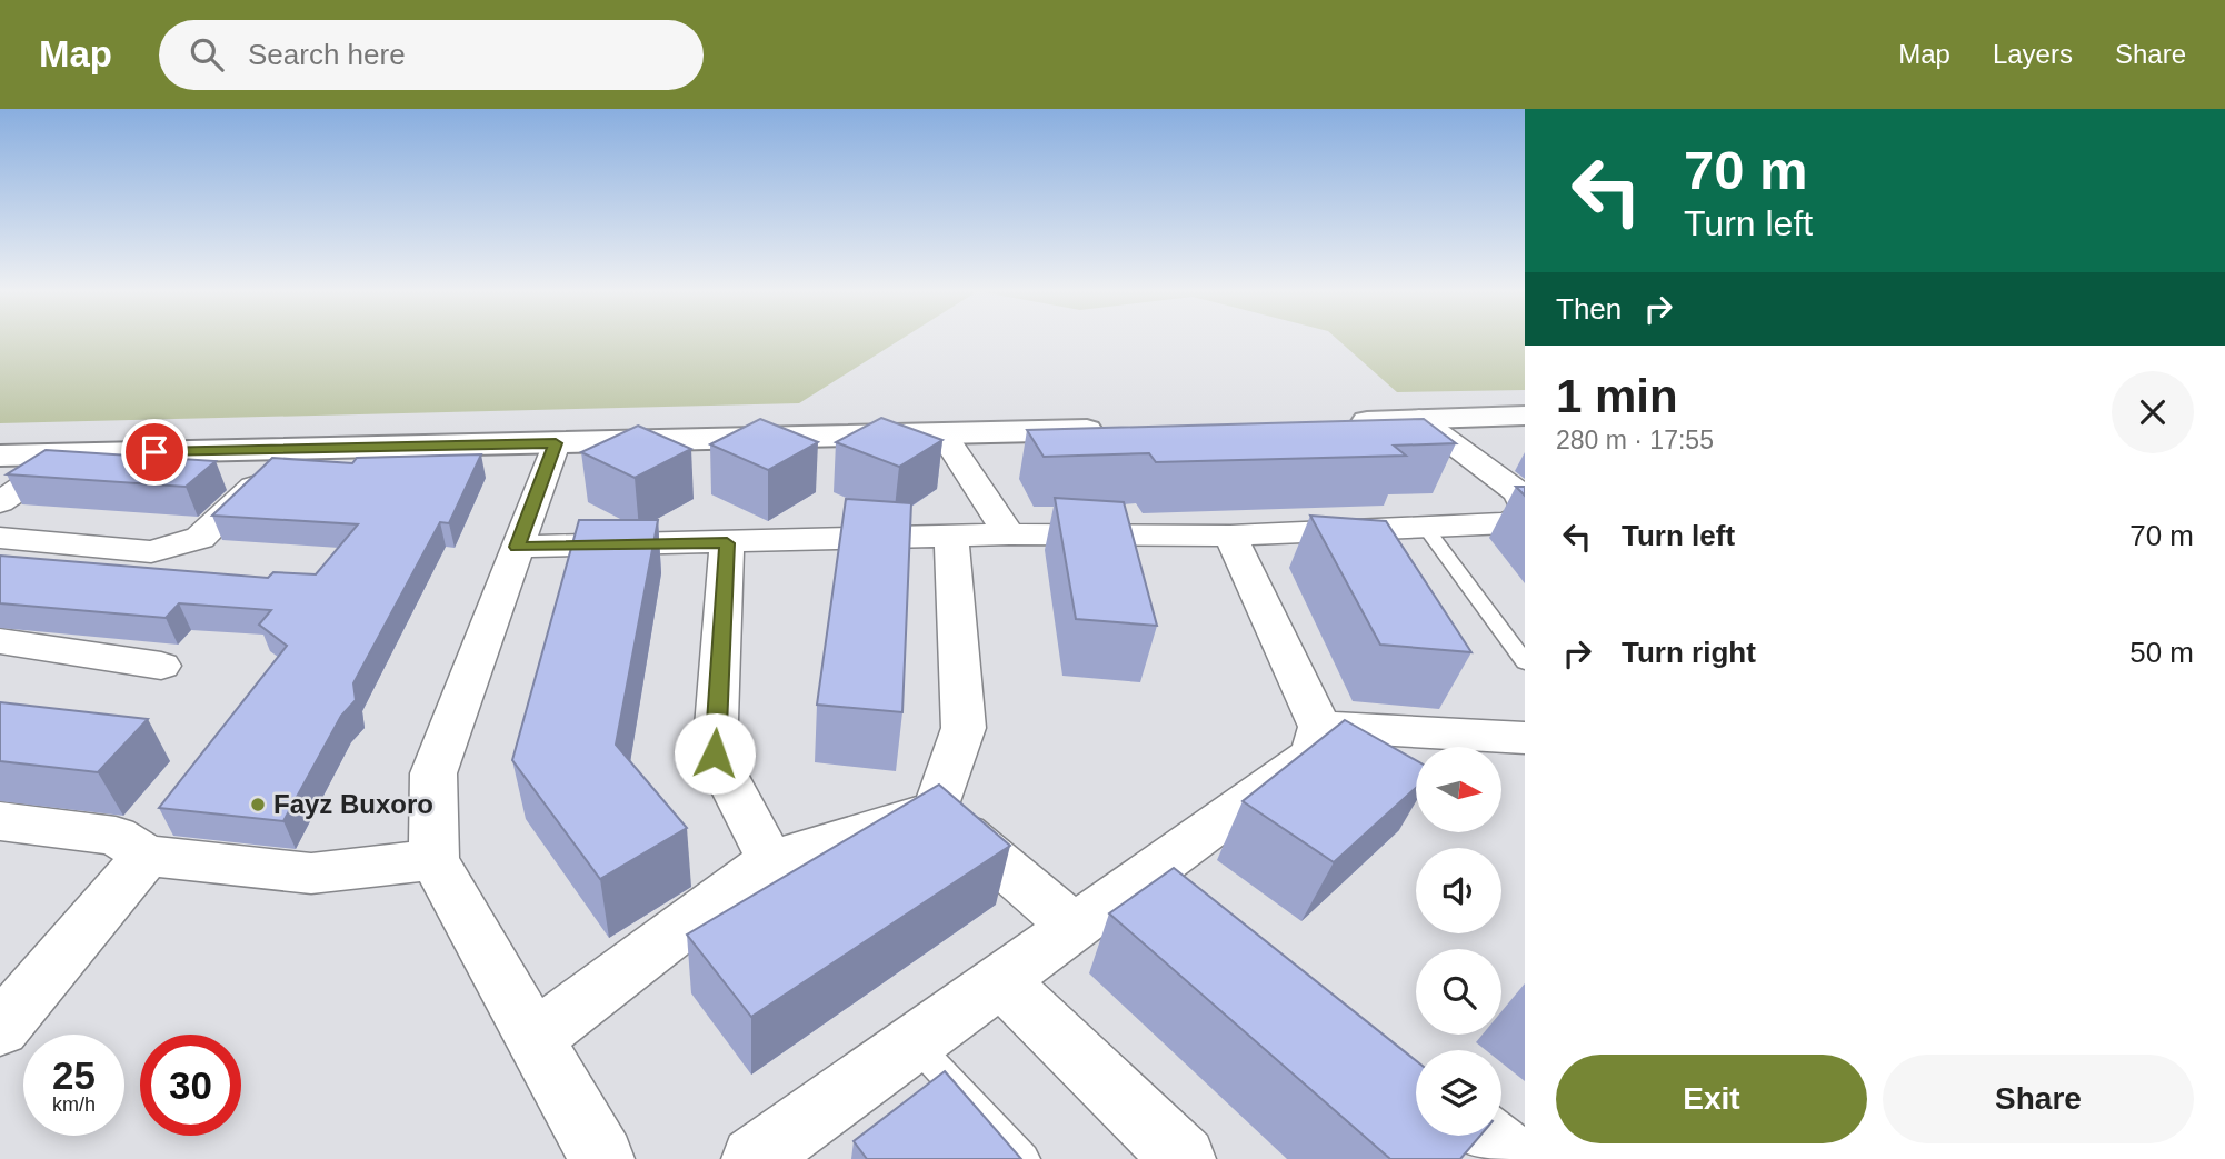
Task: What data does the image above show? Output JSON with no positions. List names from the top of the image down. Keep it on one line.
{"places":["Fayz Buxoro"],"north":"right","page":{"header":"Map","search":"Search here","nav":["Map","Layers","Share"],"turn":["70 m","Turn left"],"then":"Then","heading":["1 min","280 m · 17:55"],"list":[{"name":"Turn left","value":"70 m"},{"name":"Turn right","value":"50 m"}],"speed":"25 km/h","limit":"30","buttons":["Exit","Share"]}}
